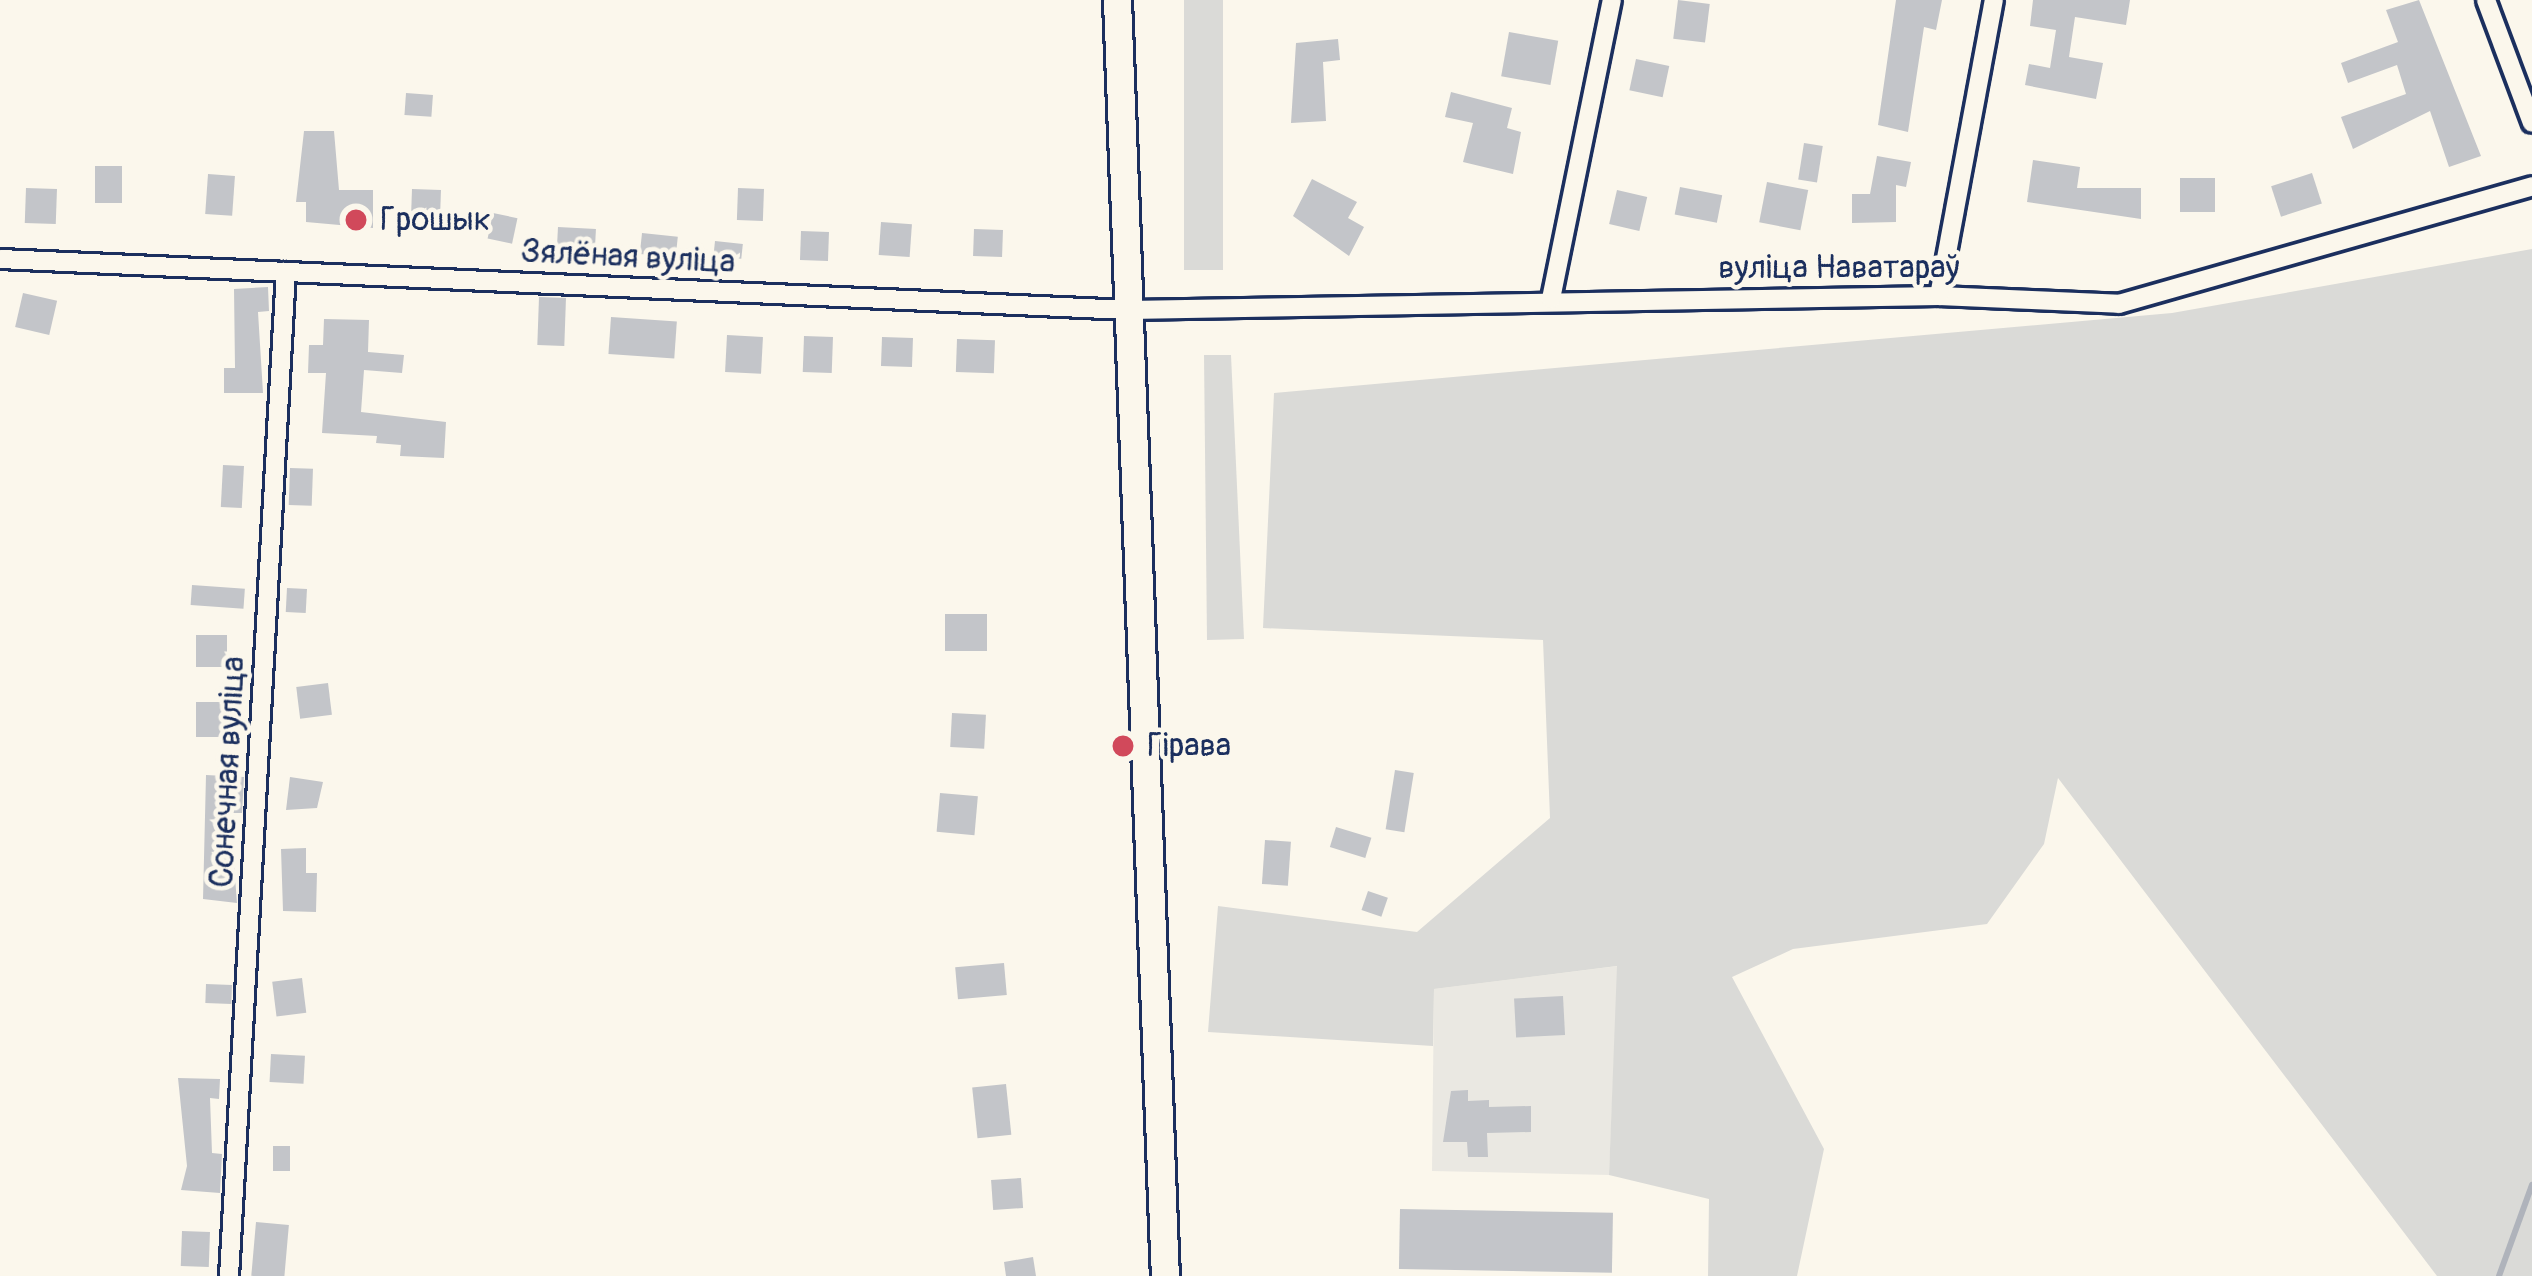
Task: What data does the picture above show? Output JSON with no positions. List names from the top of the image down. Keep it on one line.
{"streets":{"street":["Зялёная вуліца","вуліца Наватараў","Сонечная вуліца"]},"crossings":[["Зялёная вуліца","вуліца Наватараў"],["Зялёная вуліца","Сонечная вуліца"]],"places":["Грошык","Гірава"]}
